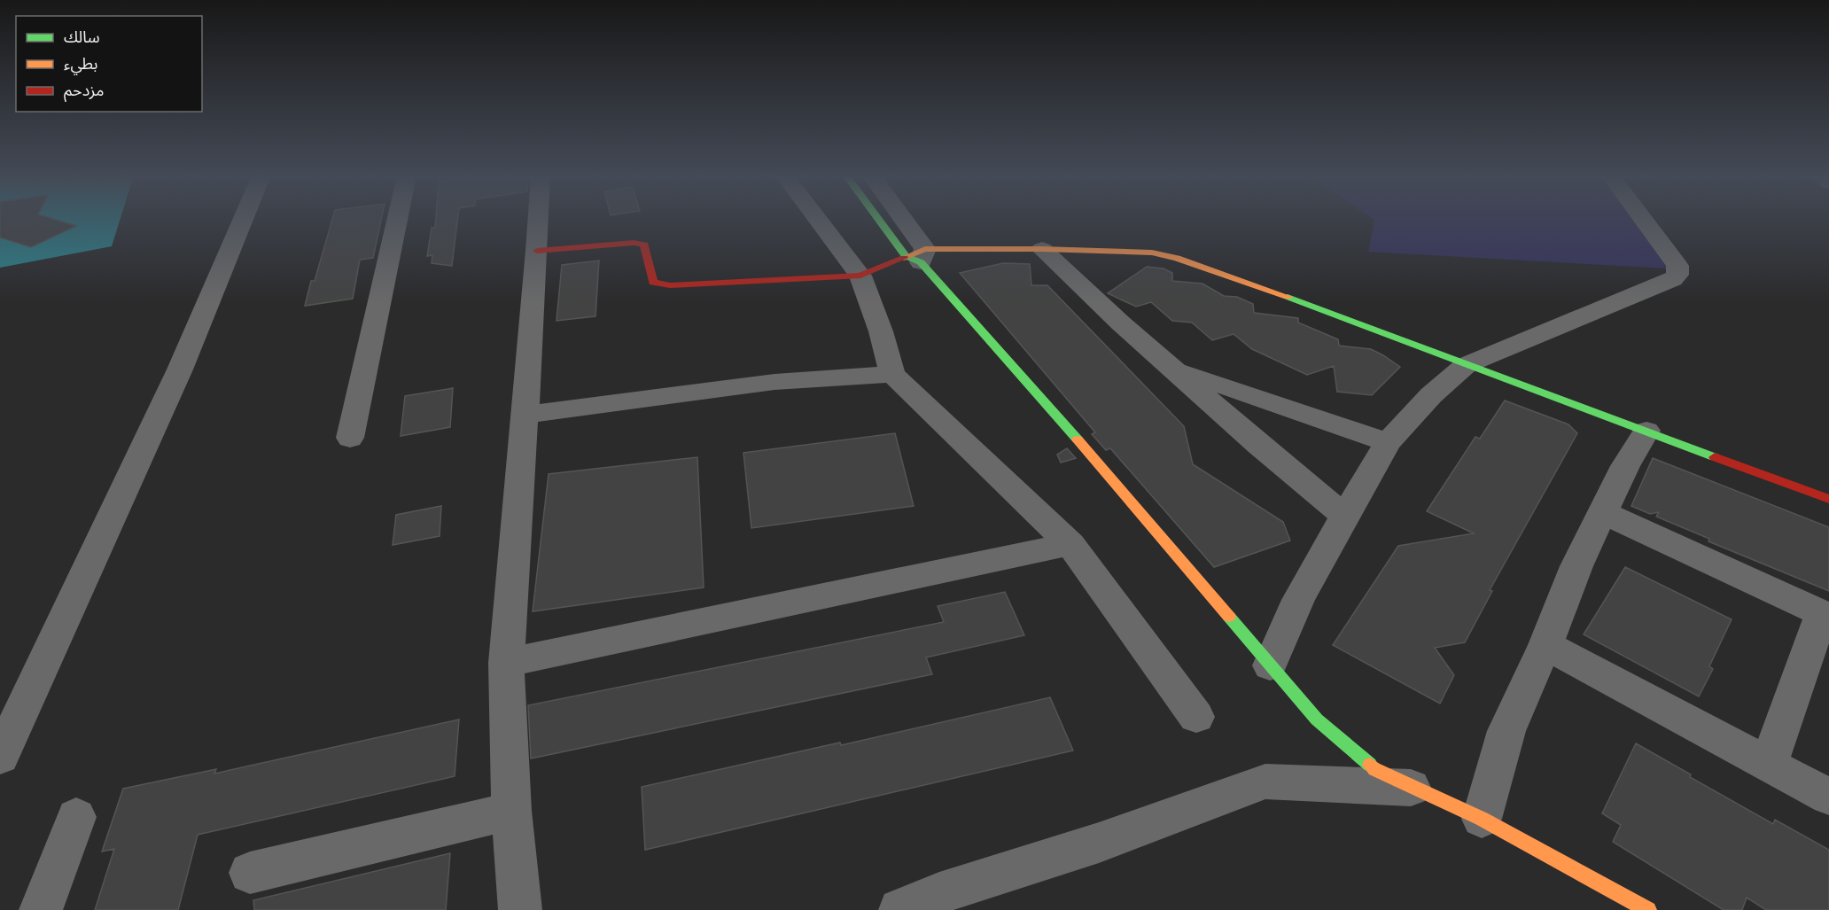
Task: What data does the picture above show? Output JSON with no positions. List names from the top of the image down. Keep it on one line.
{"legend":["سالك","بطيء","مزدحم"]}
